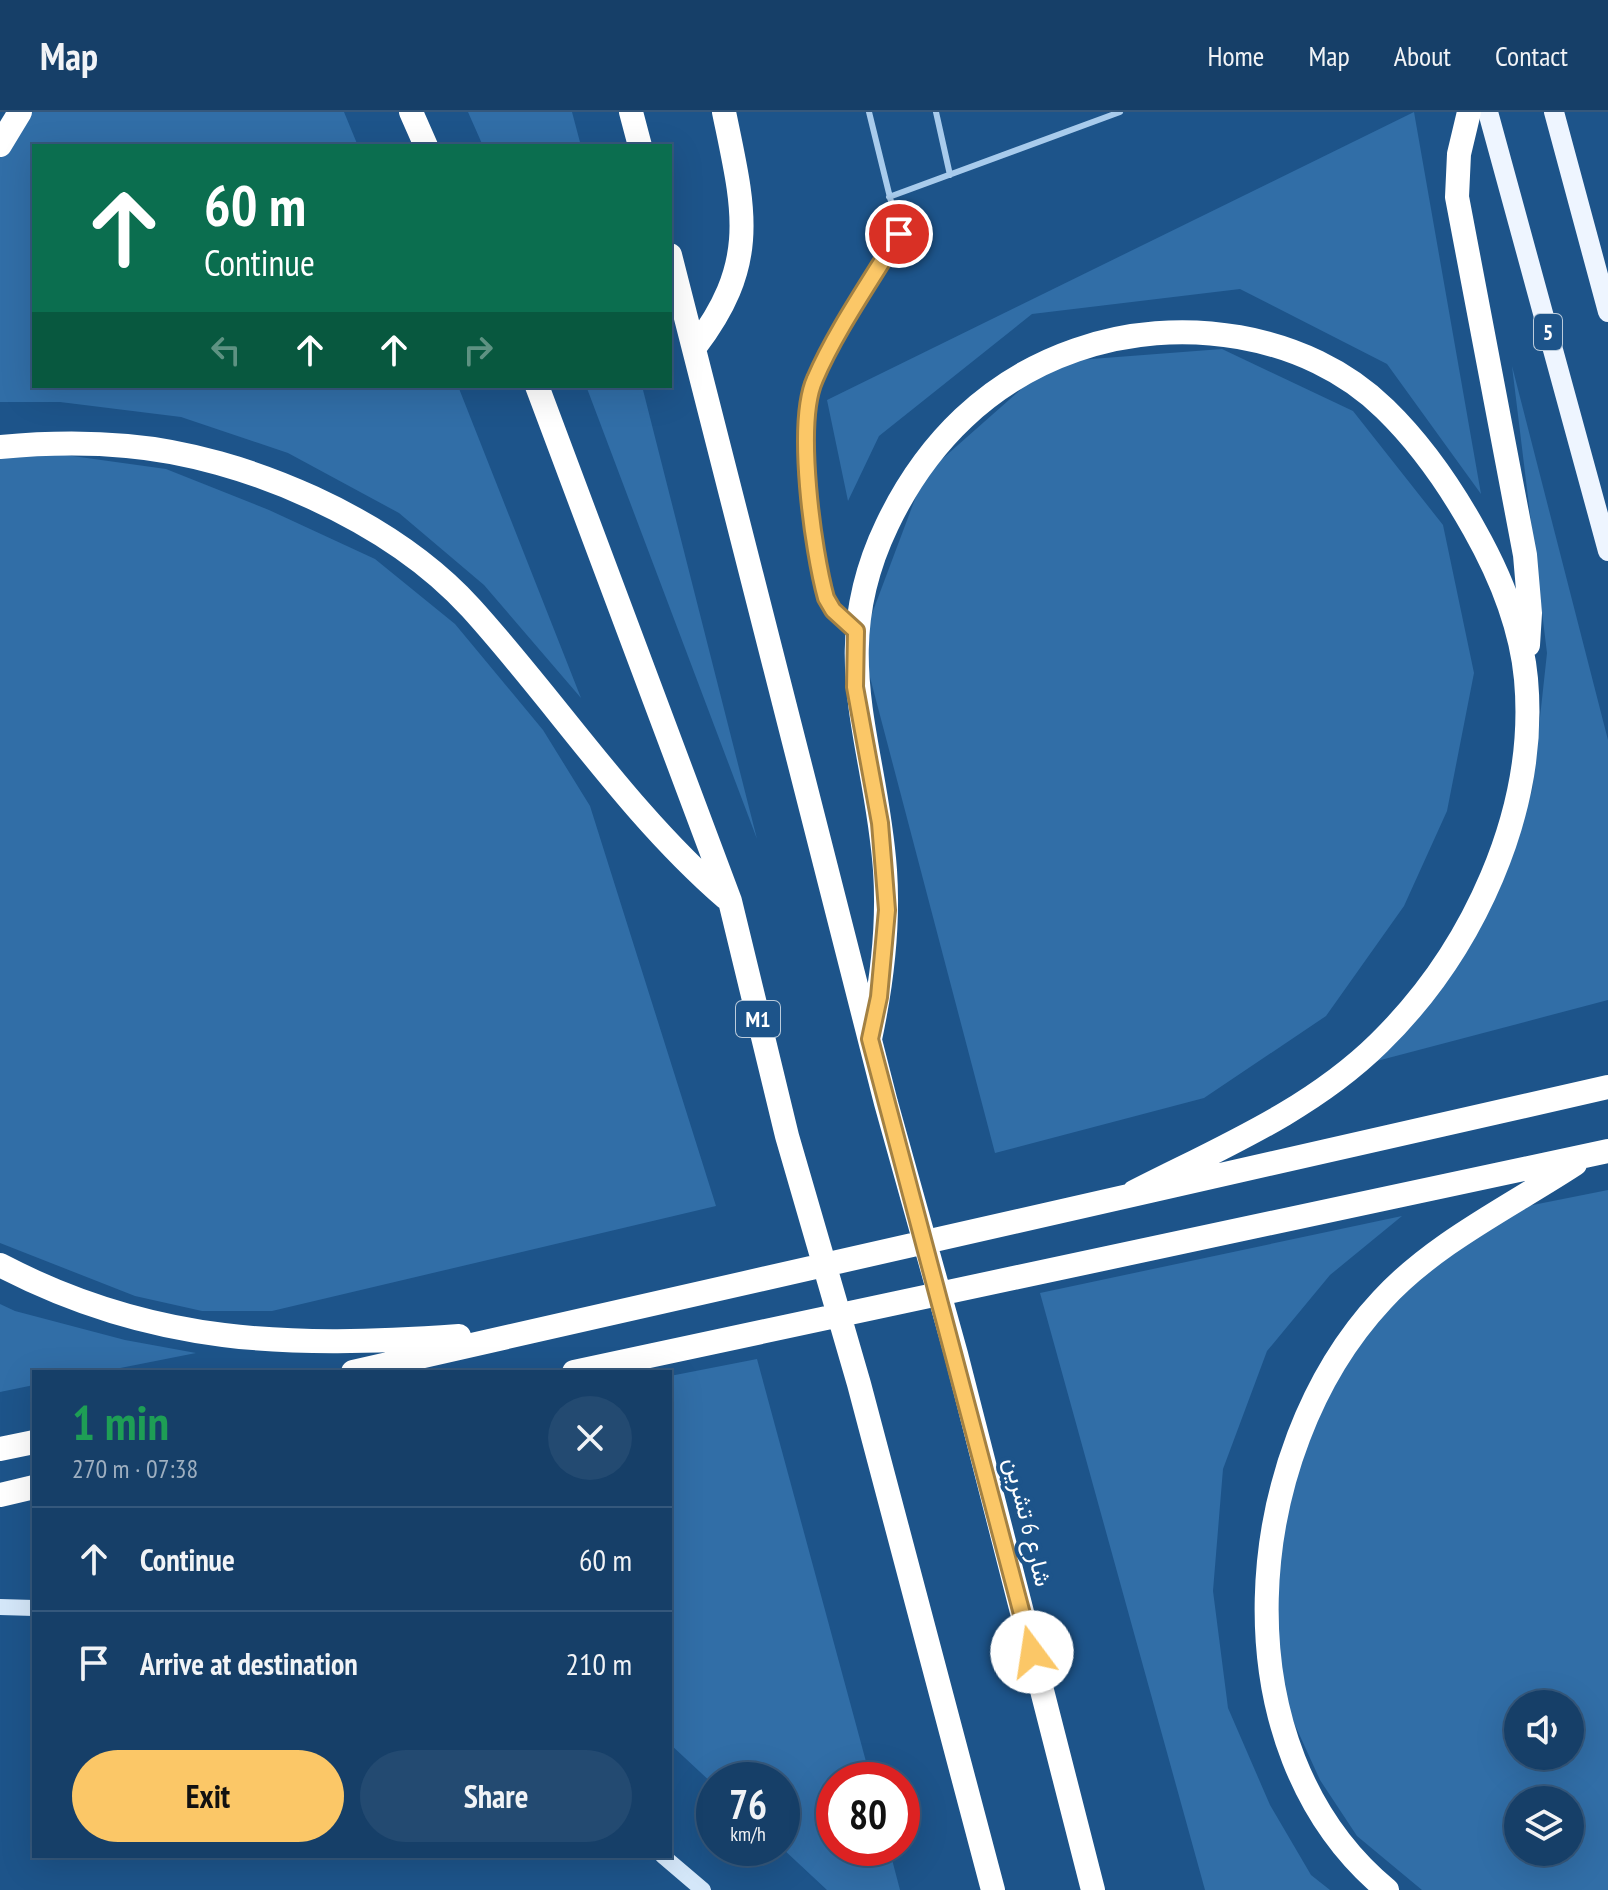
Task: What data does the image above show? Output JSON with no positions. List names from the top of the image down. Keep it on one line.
{"streets":{"highway":["M1","شارع 6 تشرين"],"main road":["5"]},"page":{"header":"Map","nav":["Home","Map","About","Contact"],"turn":["60 m","Continue"],"heading":["1 min","270 m · 07:38"],"list":[{"name":"Continue","value":"60 m"},{"name":"Arrive at destination","value":"210 m"}],"buttons":["Exit","Share"],"speed":"76 km/h","limit":"80"}}
